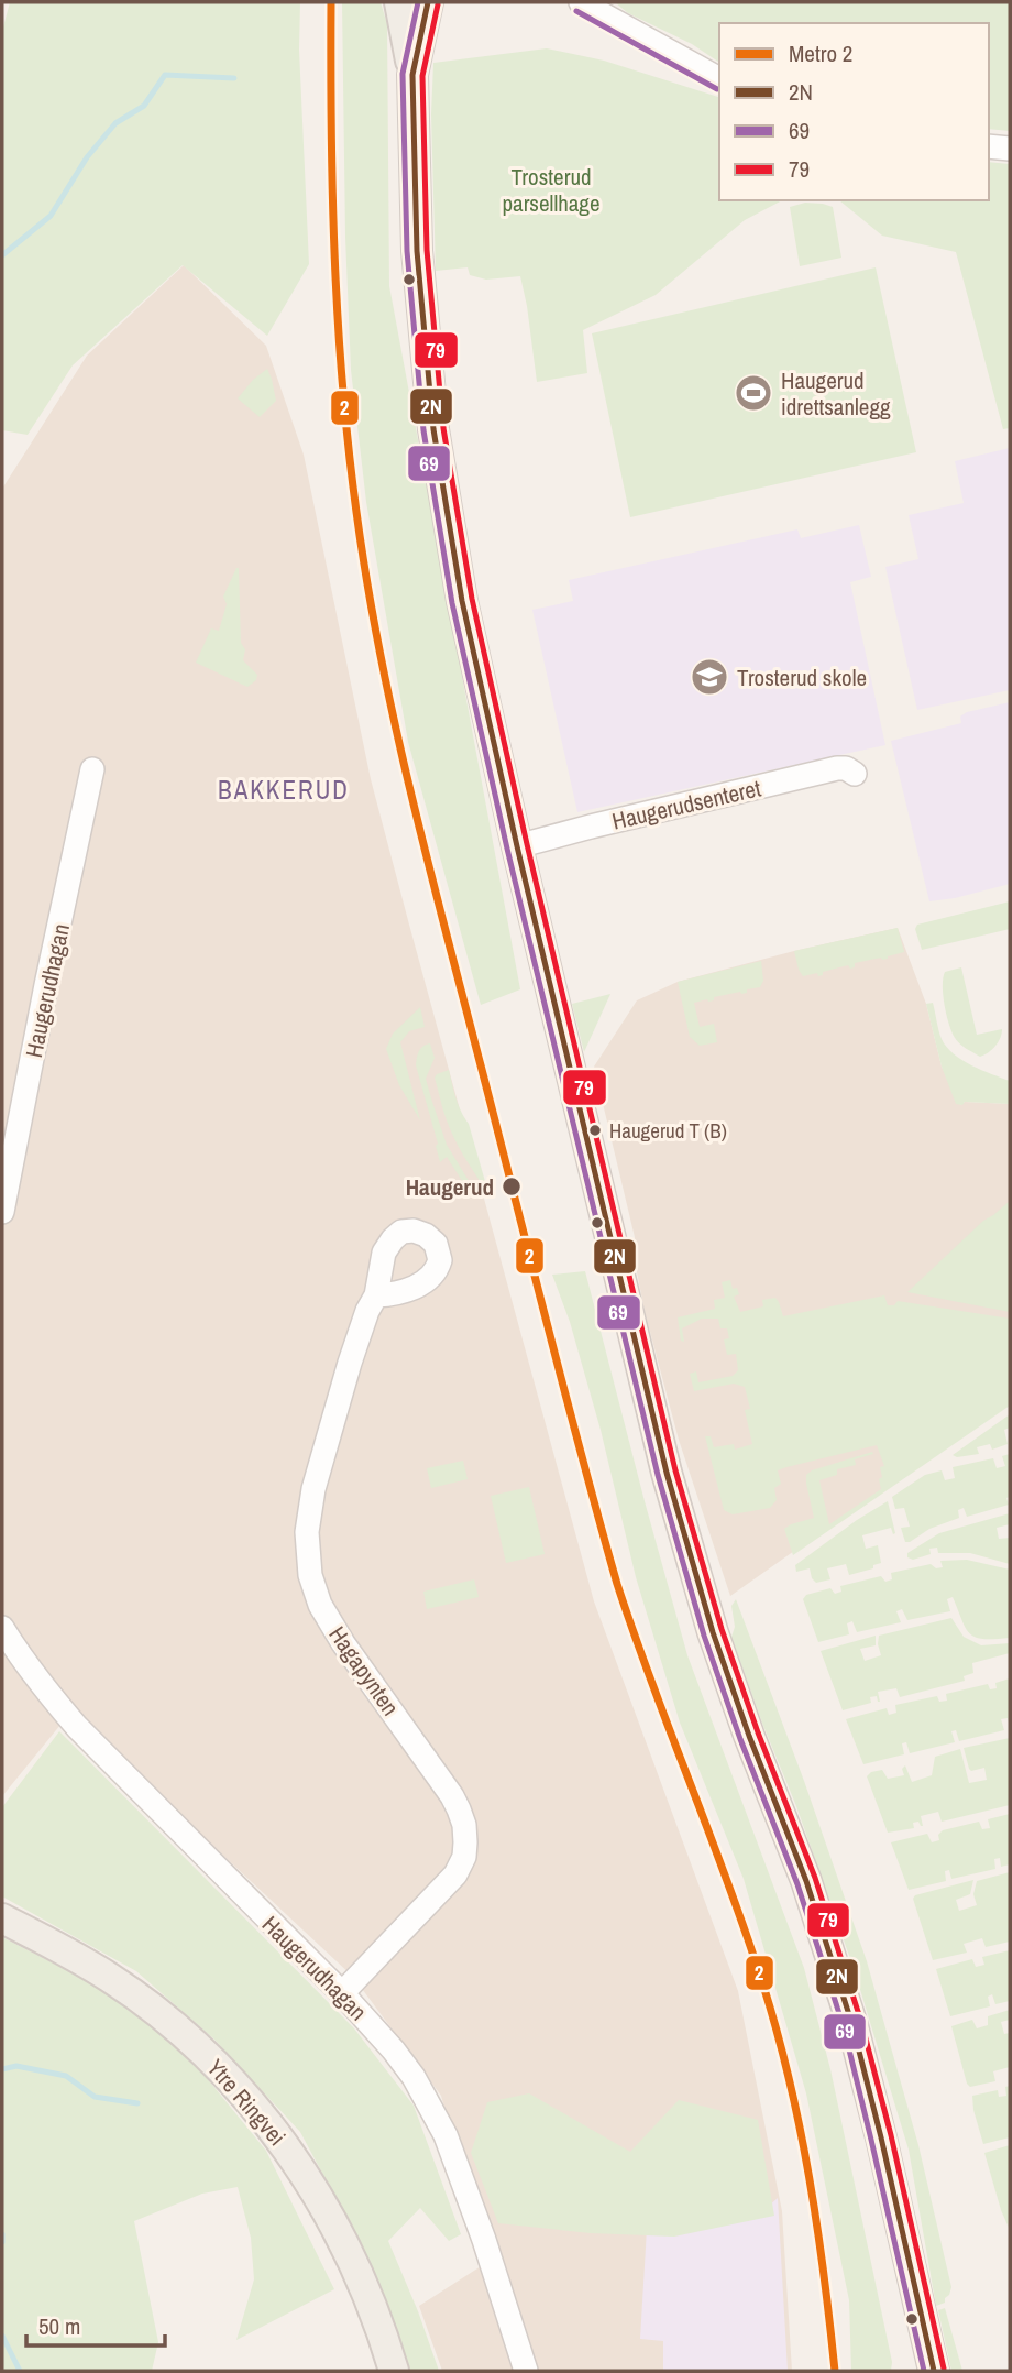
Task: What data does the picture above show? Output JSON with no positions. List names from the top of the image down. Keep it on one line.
{"streets":{"main road":["Ytre Ringvei"],"street":["Haugerudsenteret","Haugerudhagan","Hagapynten"]},"crossings":[["Haugerudhagan","Hagapynten"]],"districts":["BAKKERUD"],"parks":["Trosterud parsellhage"],"places":{"sports":["Haugerud idrettsanlegg"],"school or university":["Trosterud skole"],"other":["Haugerud T (B)","Haugerud"]},"lines":["metro line 2","transit line 2N","transit line 69","transit line 79"],"legend":["Metro 2","2N","69","79"],"scale_bar":"50 m"}
